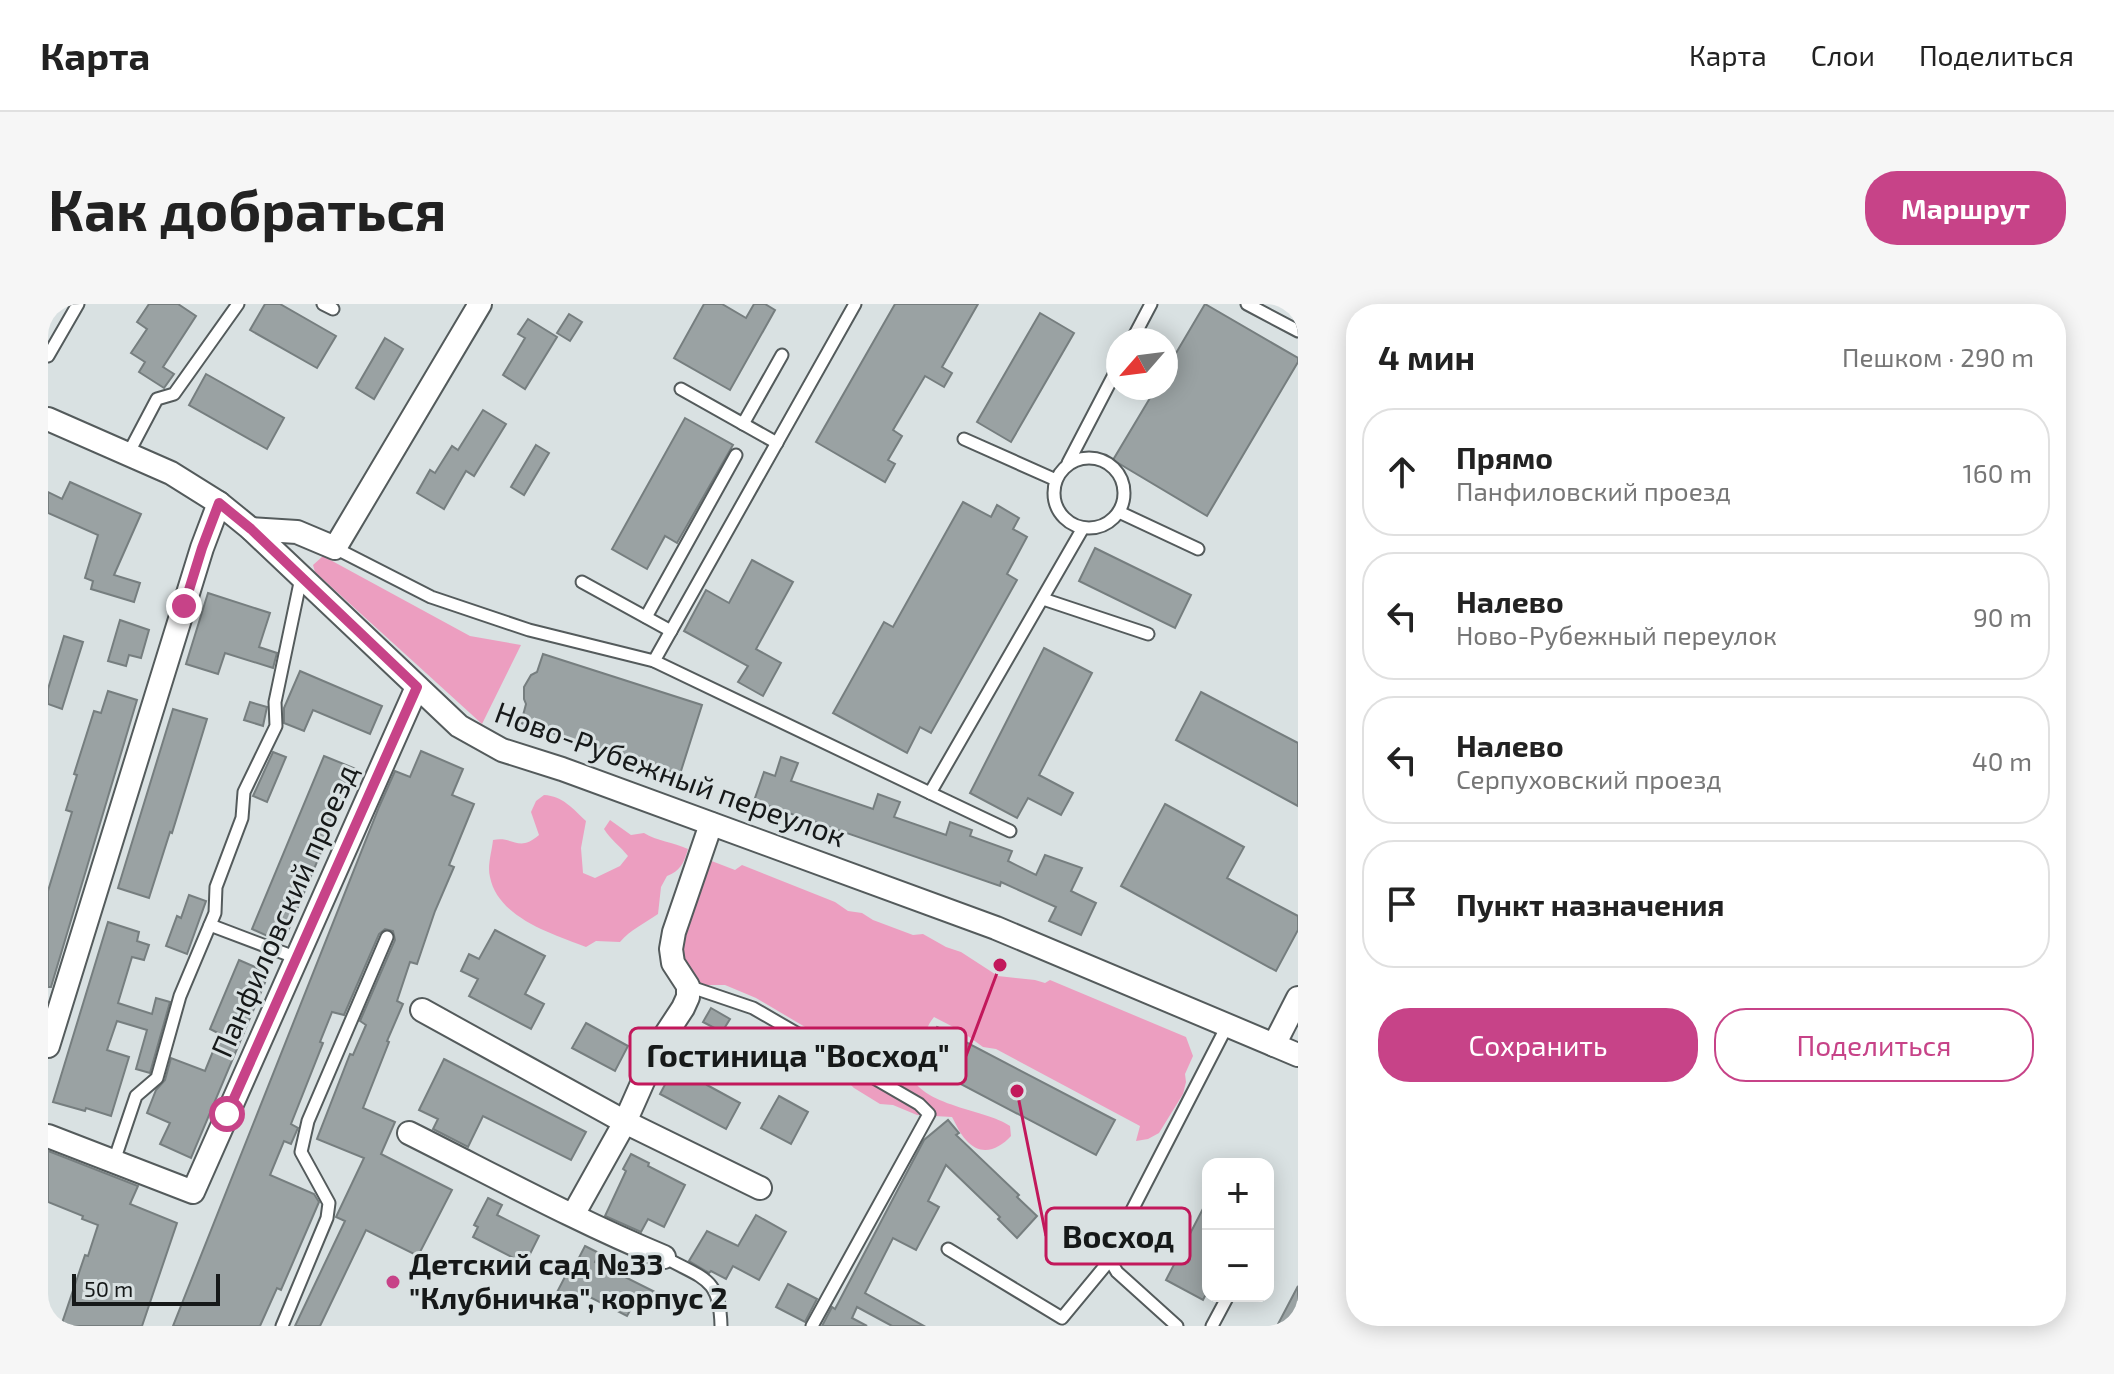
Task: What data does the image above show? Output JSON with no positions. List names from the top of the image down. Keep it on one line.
{"streets":{"street":["Ново-Рубежный переулок","Панфиловский проезд"]},"crossings":[["Ново-Рубежный переулок","Панфиловский проезд"]],"places":["Гостиница \"Восход\"","Восход","Детский сад №33 \"Клубничка\", корпус 2"],"scale_bar":"50 m","north":"bottom left","page":{"header":"Карта","nav":["Карта","Слои","Поделиться"],"buttons":["Маршрут",["Сохранить","Поделиться"]],"title":"Как добраться","heading":["4 мин","Пешком · 290 m"],"list":[["Прямо","Панфиловский проезд","160 m"],["Налево","Ново-Рубежный переулок","90 m"],["Налево","Серпуховский проезд","40 m"],"Пункт назначения"],"map_buttons":["+","−"],"scale":"50 m"}}
